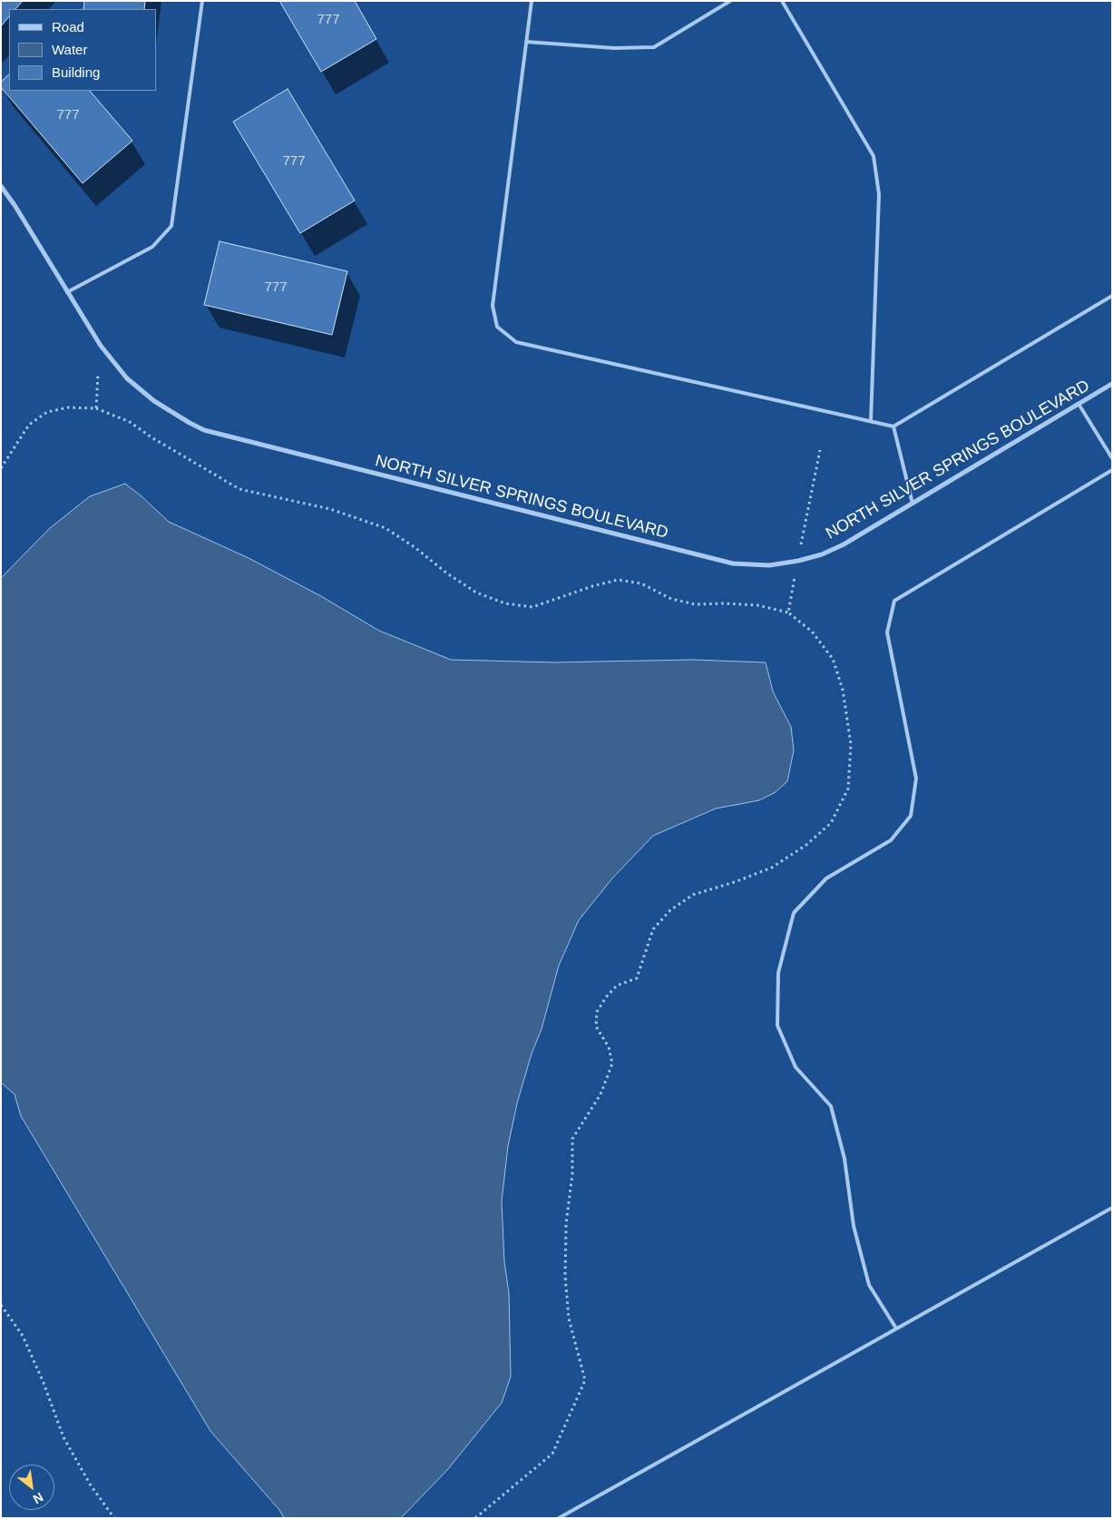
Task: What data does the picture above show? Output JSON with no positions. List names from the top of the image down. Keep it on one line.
{"streets":{"street":["NORTH SILVER SPRINGS BOULEVARD"]},"house_numbers":["777","777","777","777"],"legend":["Road","Water","Building"],"north":"bottom right"}
